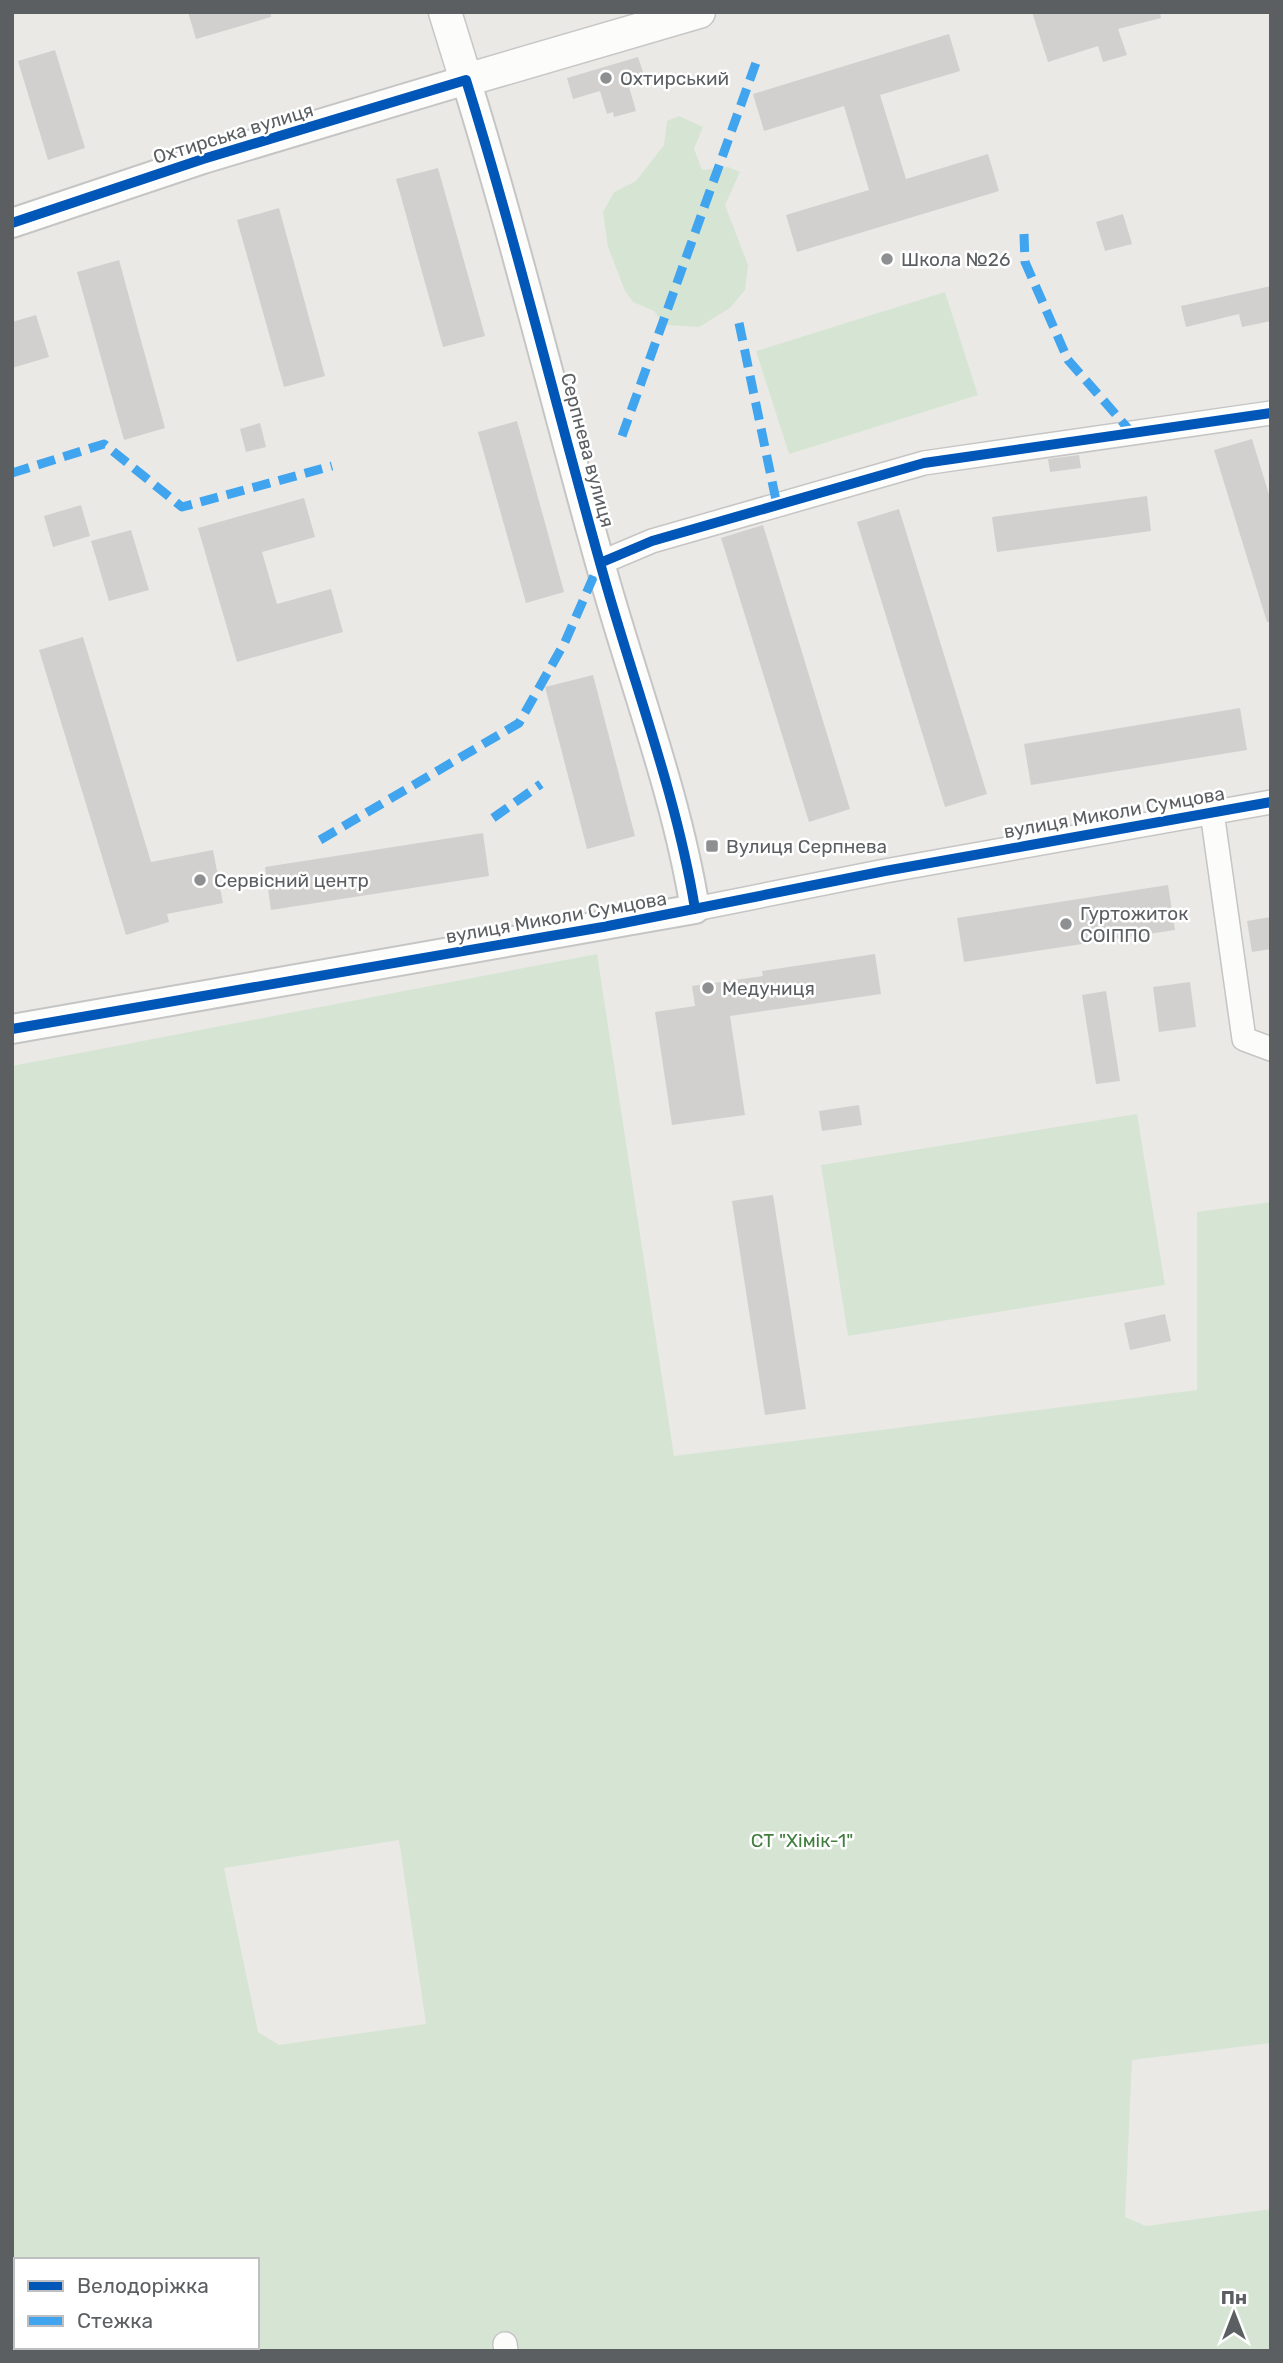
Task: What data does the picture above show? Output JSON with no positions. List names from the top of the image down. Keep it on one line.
{"streets":{"main road":["Охтирська вулиця","Серпнева вулиця"],"street":["вулиця Миколи Сумцова"]},"crossings":[["Охтирська вулиця","Серпнева вулиця"],["Серпнева вулиця","вулиця Миколи Сумцова"]],"parks":["СТ \"Хімік-1\""],"places":{"other":["Охтирський","Школа №26","Сервісний центр","Гуртожиток СОІППО","Медуниця"],"transit":["Вулиця Серпнева"]},"legend":["Велодоріжка","Стежка"],"north":"top"}
